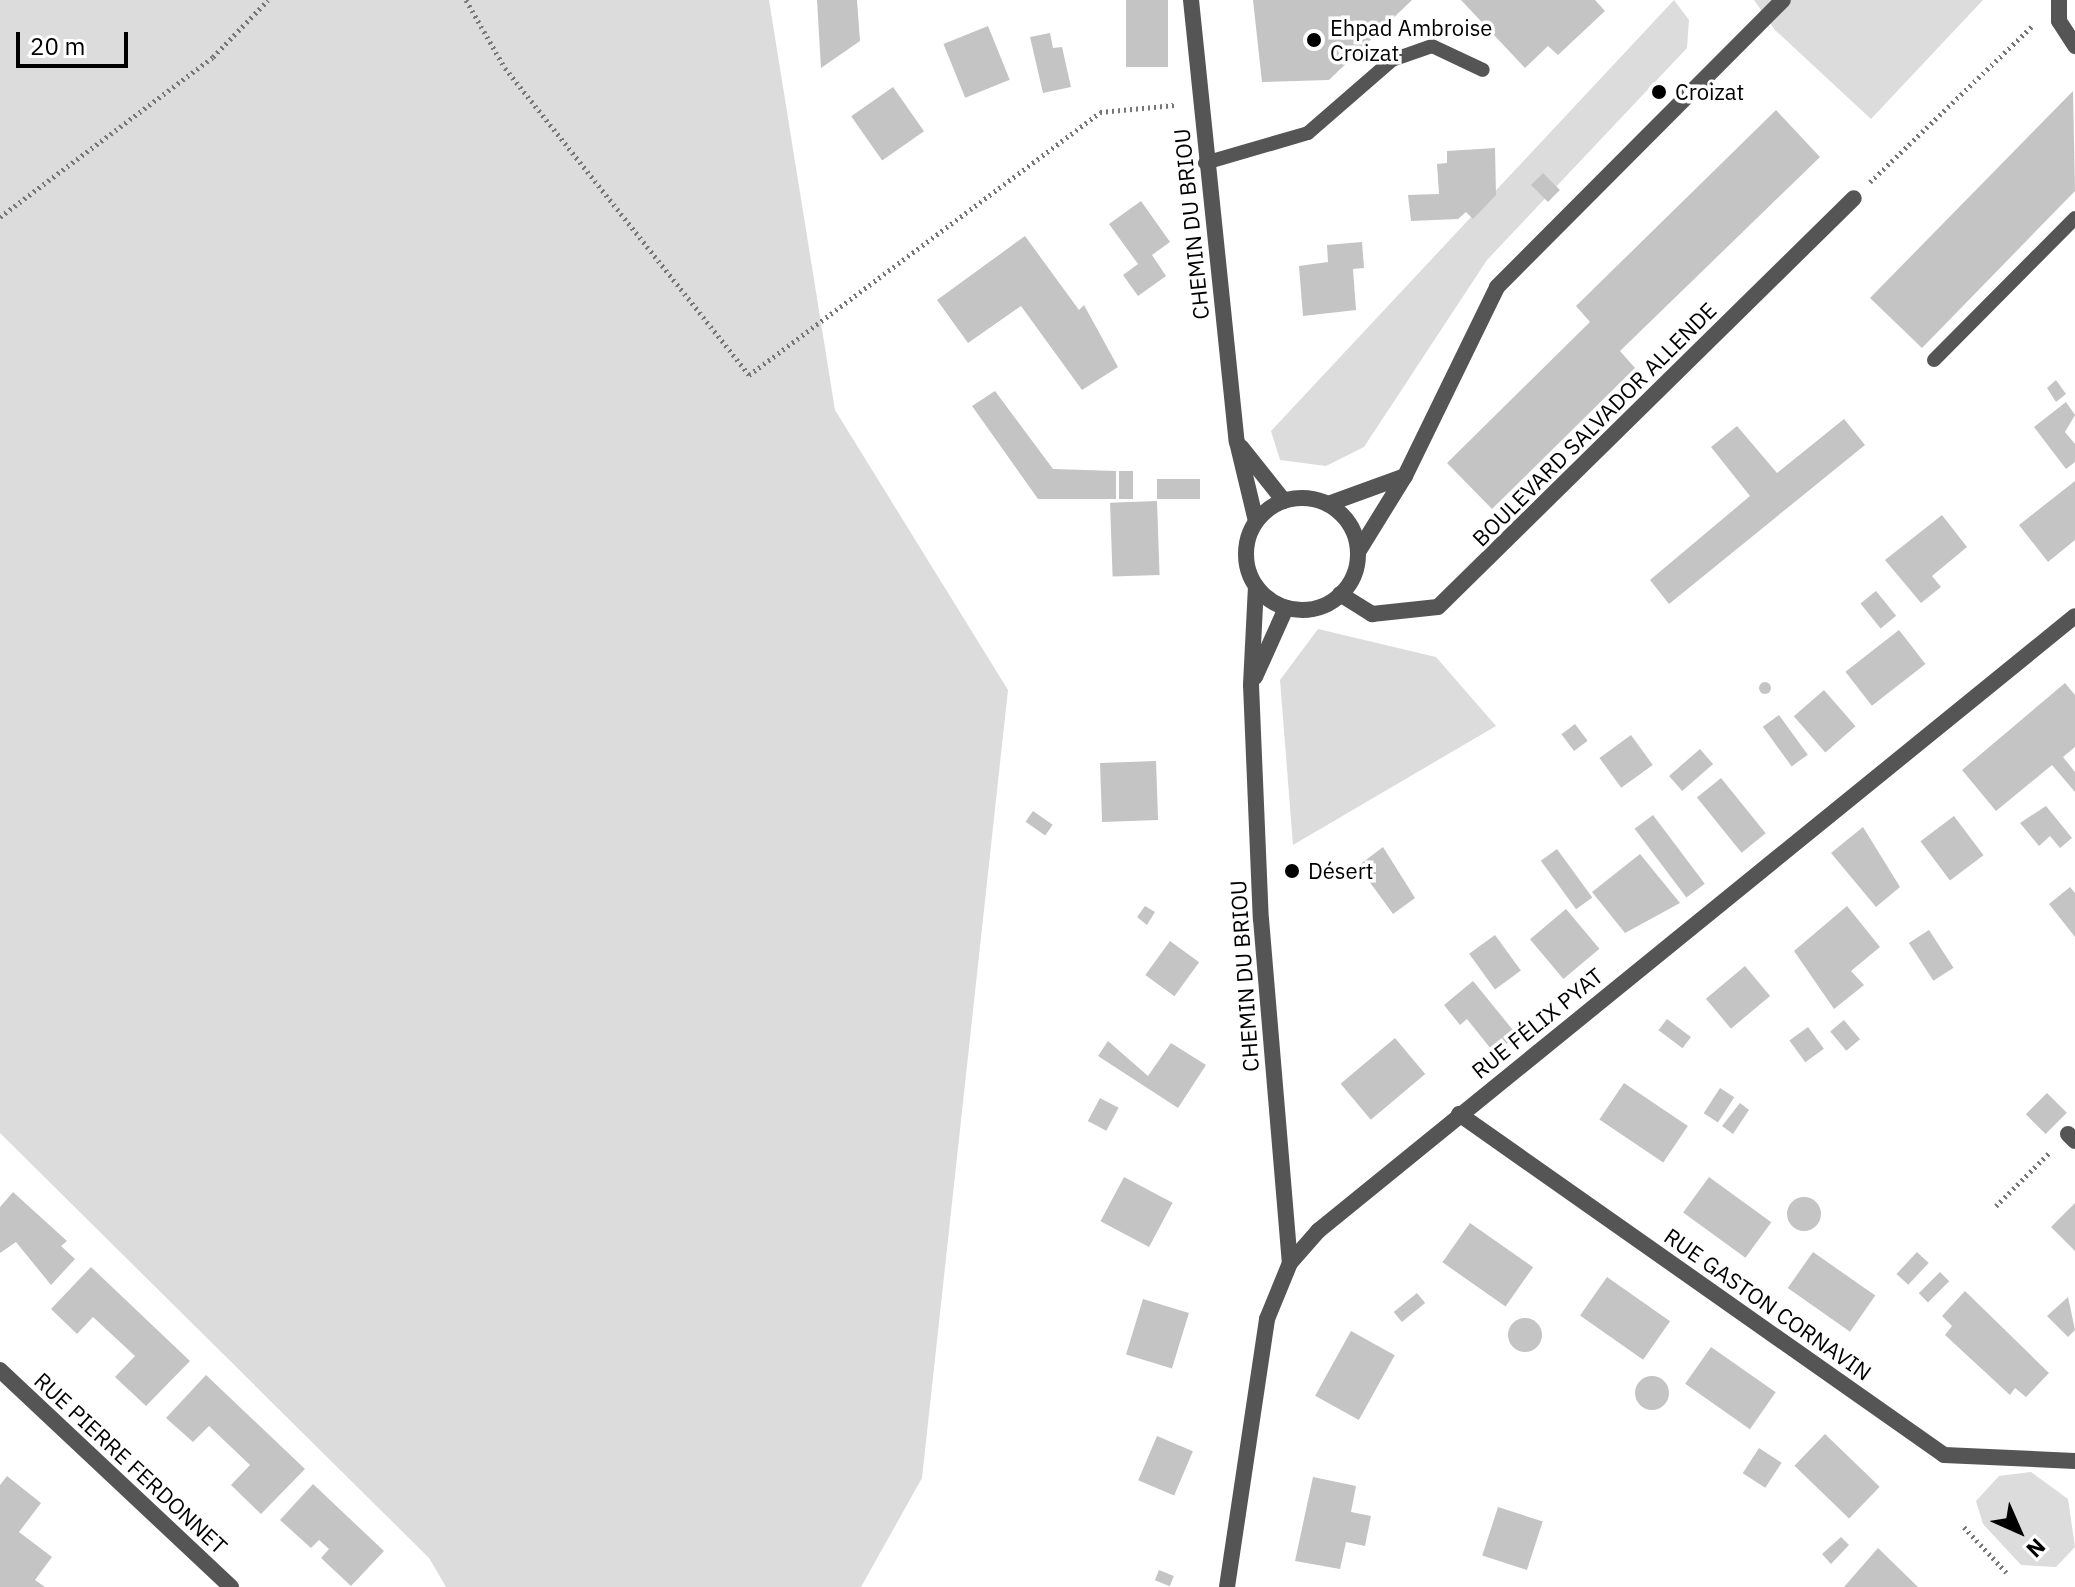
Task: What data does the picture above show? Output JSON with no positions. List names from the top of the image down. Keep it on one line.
{"streets":{"street":["CHEMIN DU BRIOU","BOULEVARD SALVADOR ALLENDE","RUE FÉLIX PYAT","RUE GASTON CORNAVIN","RUE PIERRE FERDONNET"]},"crossings":[["CHEMIN DU BRIOU","BOULEVARD SALVADOR ALLENDE"],["CHEMIN DU BRIOU","RUE FÉLIX PYAT"],["RUE FÉLIX PYAT","RUE GASTON CORNAVIN"]],"places":["Ehpad Ambroise Croizat","Croizat","Désert"],"scale_bar":"20 m","north":"bottom right"}
